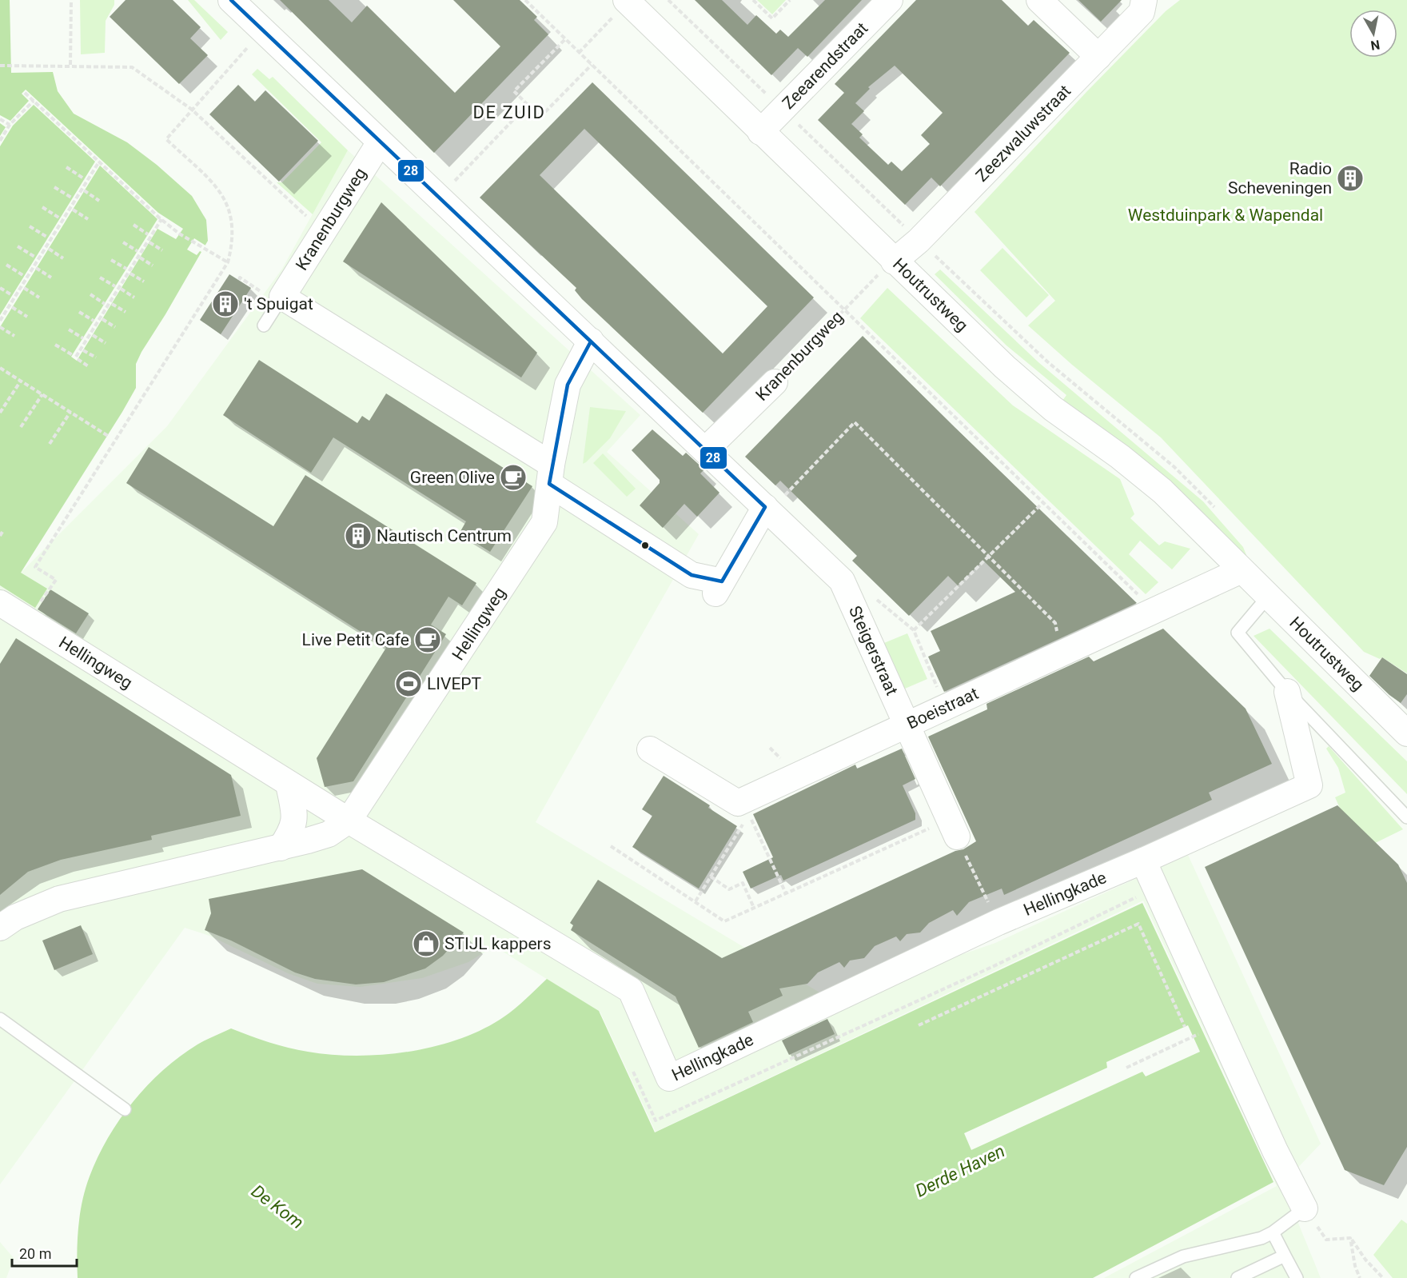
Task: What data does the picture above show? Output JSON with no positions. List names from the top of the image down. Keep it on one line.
{"streets":{"street":["Zeearendstraat","Zeezwaluwstraat","Kranenburgweg","Houtrustweg","Hellingweg","Steigerstraat","Boeistraat","Hellingkade"]},"crossings":[["Zeearendstraat","Houtrustweg"],["Zeezwaluwstraat","Kranenburgweg"],["Zeezwaluwstraat","Houtrustweg"],["Kranenburgweg","Houtrustweg"],["Houtrustweg","Boeistraat"],["Hellingweg","Hellingkade"],["Steigerstraat","Boeistraat"]],"districts":["DE ZUID"],"water":["Derde Haven","De Kom"],"parks":["Westduinpark & Wapendal"],"places":{"building":["Radio Scheveningen","'t Spuigat","Nautisch Centrum"],"cafe":["Green Olive","Live Petit Cafe"],"sports":["LIVEPT"],"shop":["STIJL kappers"]},"lines":["transit line 28"],"scale_bar":"20 m","north":"bottom"}
